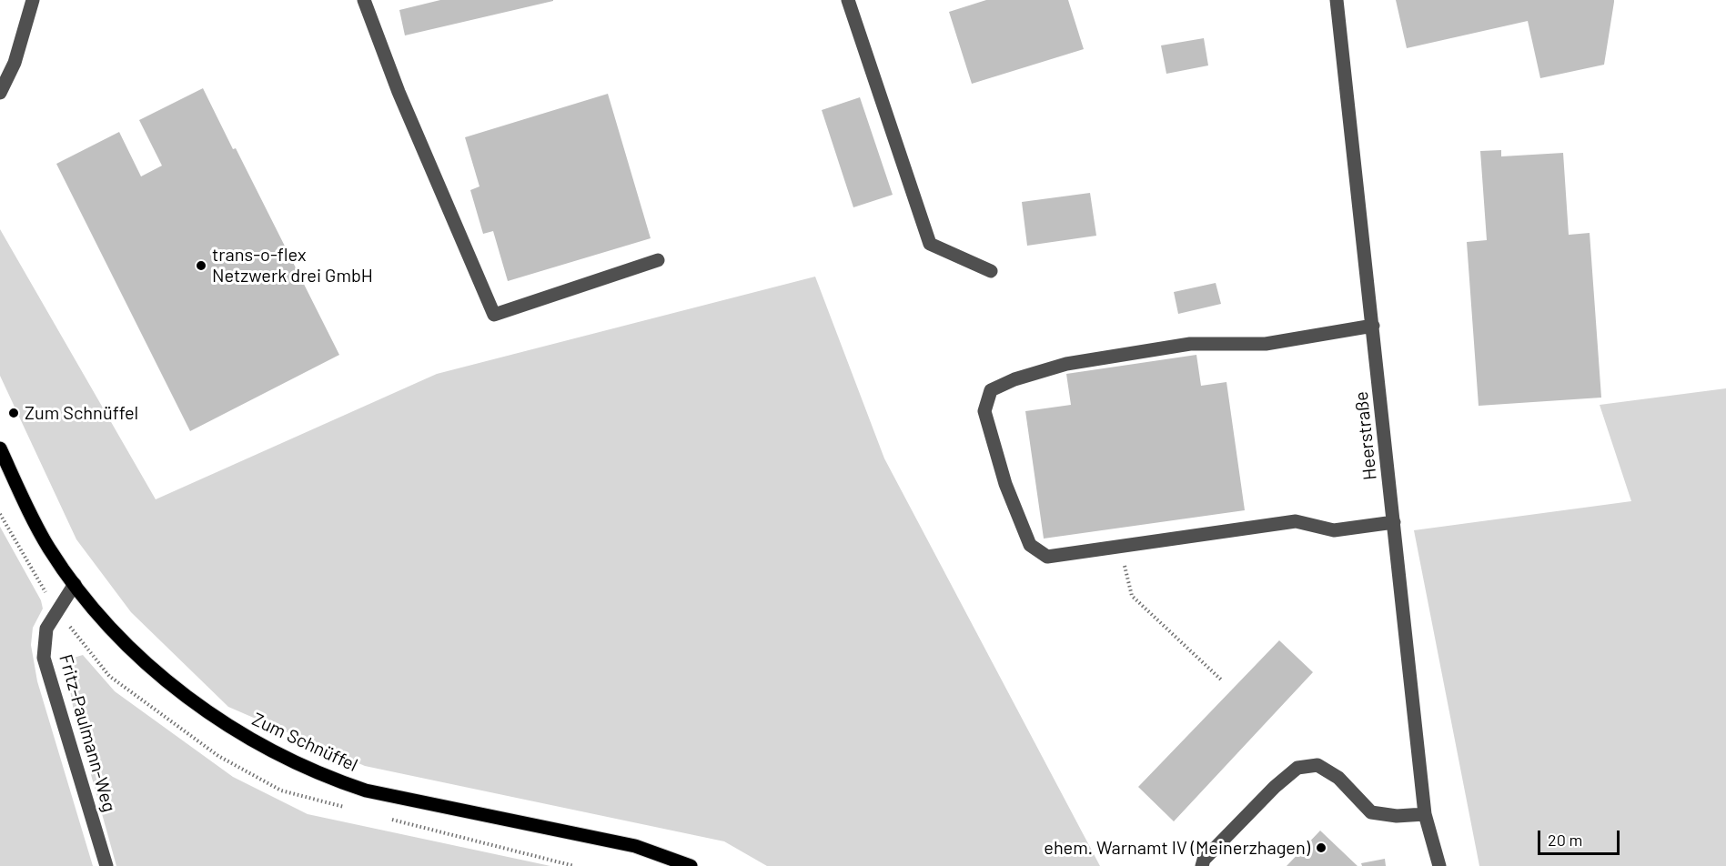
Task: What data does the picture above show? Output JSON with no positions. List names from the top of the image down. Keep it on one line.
{"streets":{"main road":["Zum Schnüffel"],"street":["Heerstraße","Fritz-Paulmann-Weg"]},"crossings":[["Fritz-Paulmann-Weg","Zum Schnüffel"]],"places":["trans-o-flex Netzwerk drei GmbH","Zum Schnüffel","ehem. Warnamt IV (Meinerzhagen)"],"scale_bar":"20 m"}
